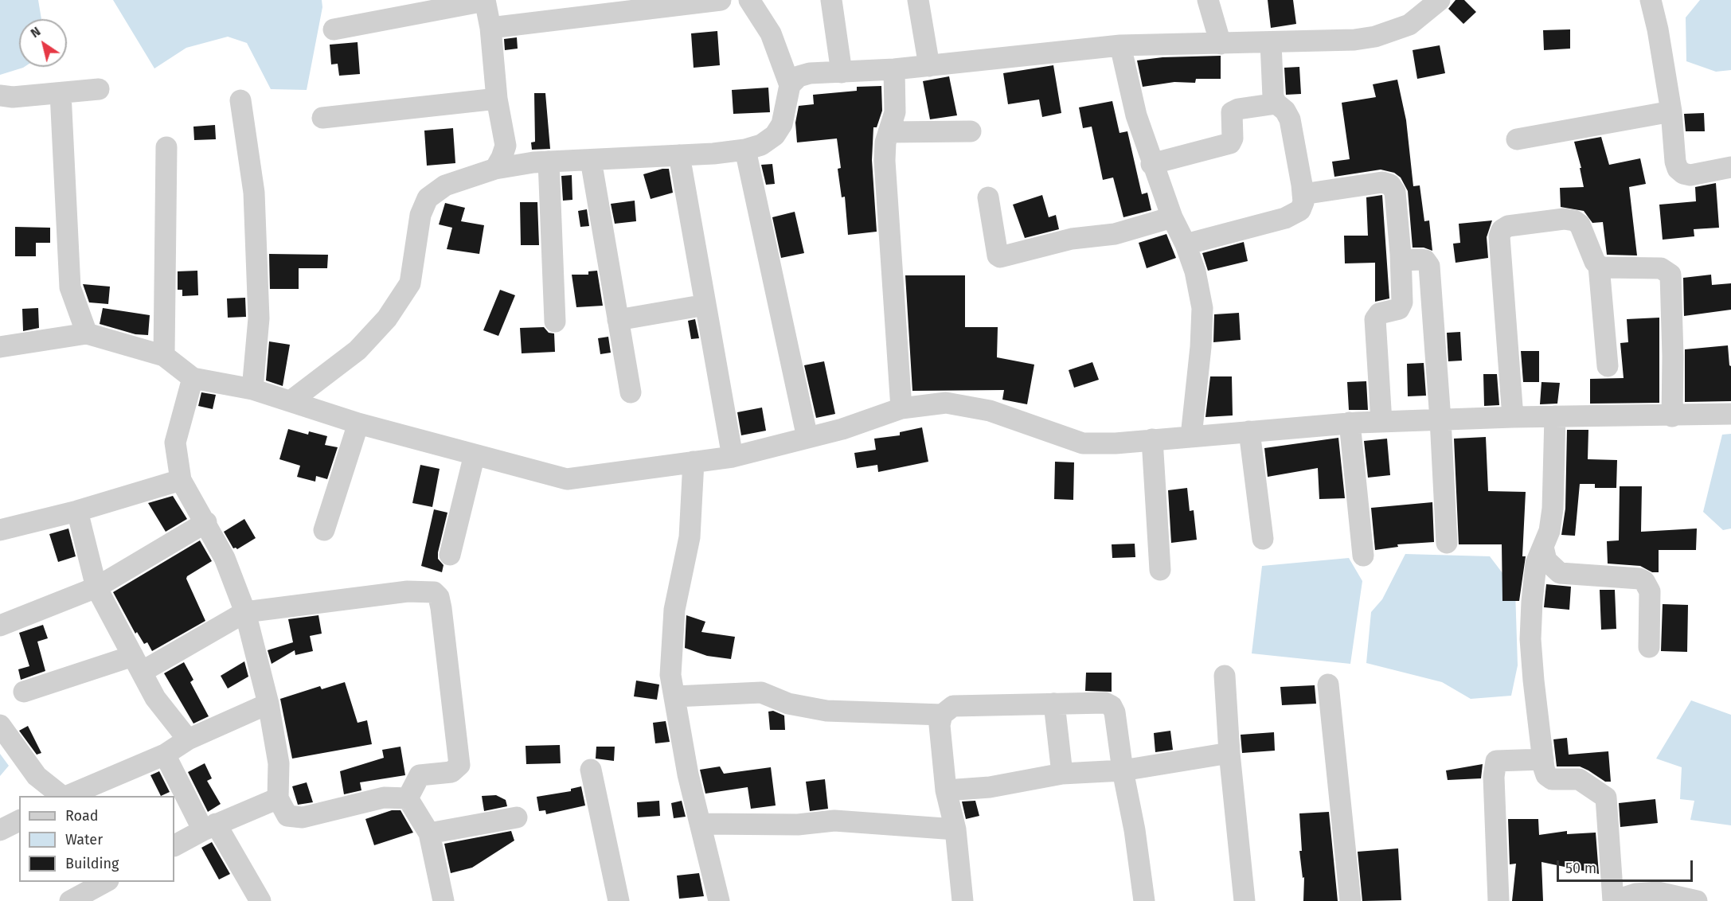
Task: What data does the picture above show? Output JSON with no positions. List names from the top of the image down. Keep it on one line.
{"legend":["Road","Water","Building"],"scale_bar":"50 m","north":"top left"}
